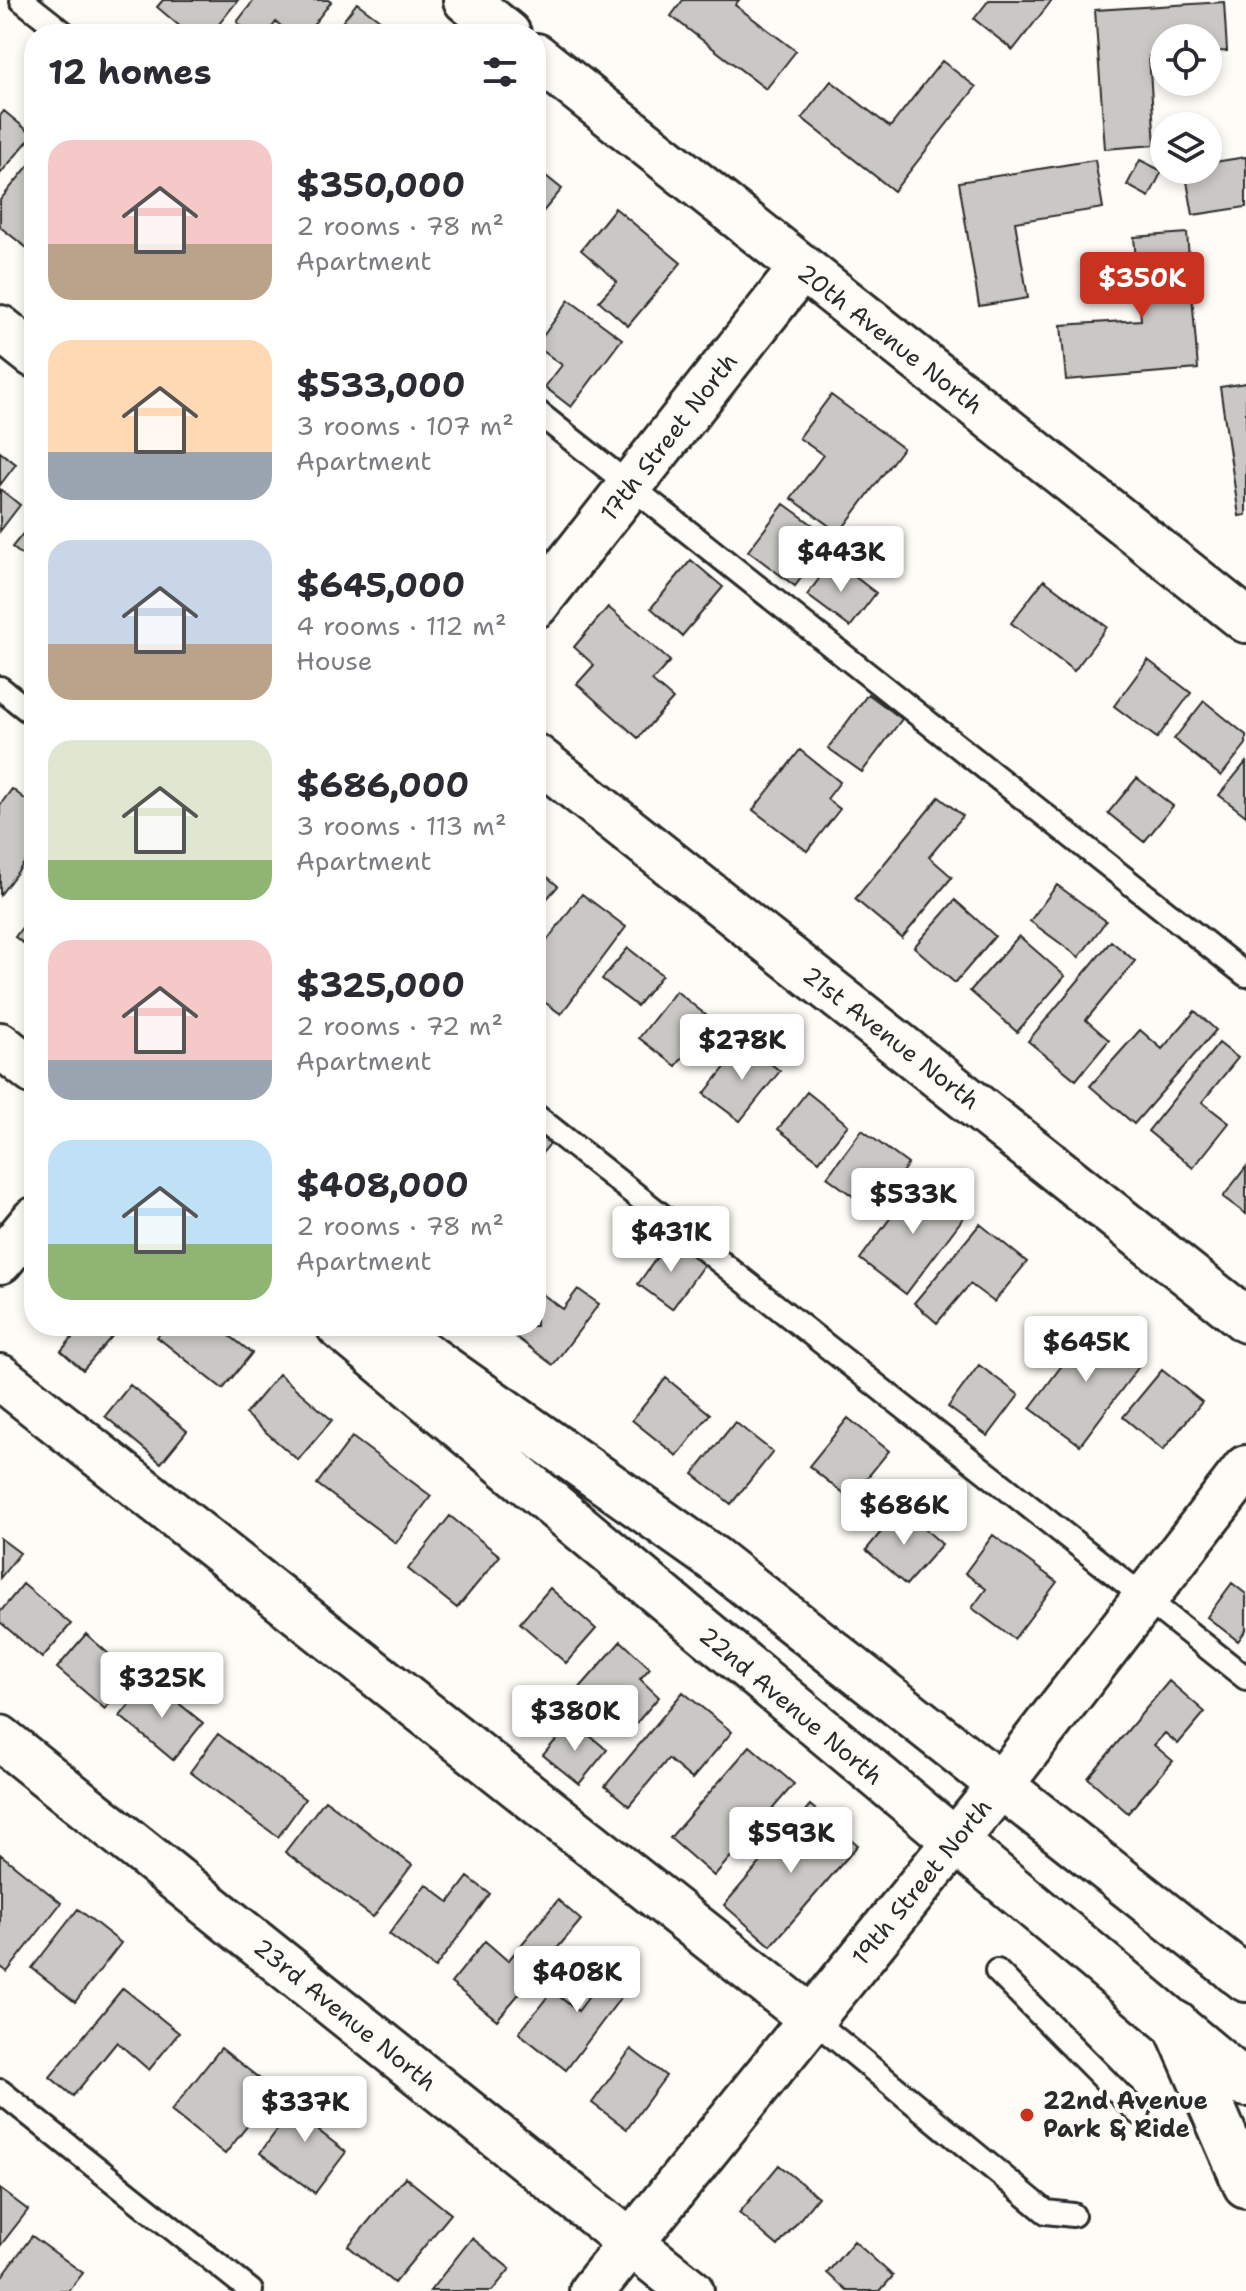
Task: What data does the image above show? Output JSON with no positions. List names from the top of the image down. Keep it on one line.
{"streets":{"main road":["20th Avenue North","17th Street North","21st Avenue North","22nd Avenue North","19th Street North","23rd Avenue North"]},"crossings":[["20th Avenue North","17th Street North"],["22nd Avenue North","19th Street North"],["19th Street North","23rd Avenue North"]],"places":["22nd Avenue Park & Ride"],"page":{"heading":"12 homes","list":[{"name":"$350,000","note":"2 rooms · 78 m² · Apartment"},{"name":"$533,000","note":"3 rooms · 107 m² · Apartment"},{"name":"$645,000","note":"4 rooms · 112 m² · House"},{"name":"$686,000","note":"3 rooms · 113 m² · Apartment"},{"name":"$325,000","note":"2 rooms · 72 m² · Apartment"},{"name":"$408,000","note":"2 rooms · 78 m² · Apartment"}],"price":["$350K","$443K","$278K","$533K","$431K","$645K","$686K","$325K","$380K","$593K","$408K","$337K"]}}
